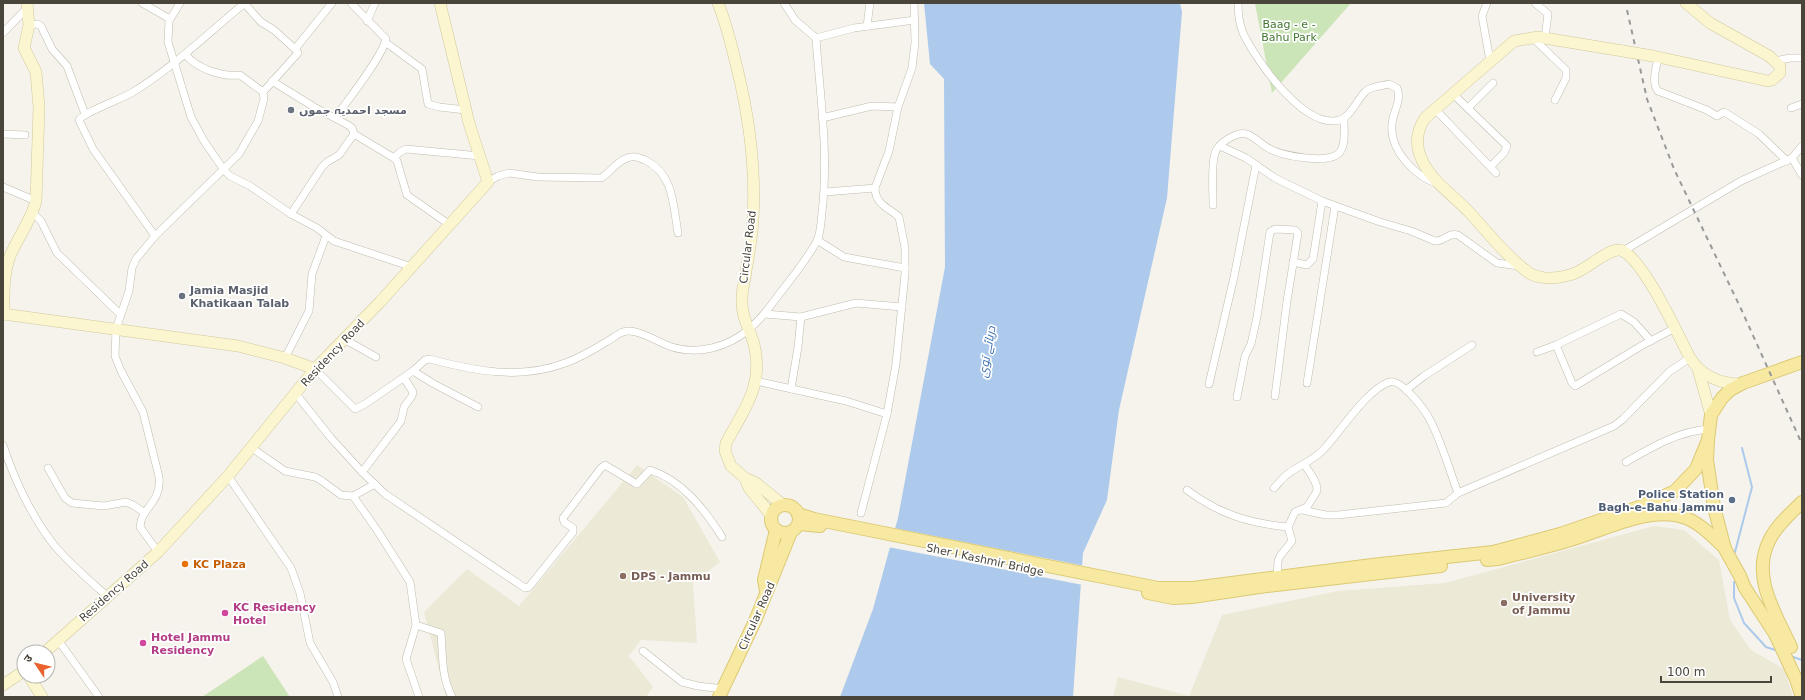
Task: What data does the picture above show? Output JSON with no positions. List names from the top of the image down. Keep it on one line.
{"streets":{"main road":["Circular Road","Residency Road","Sher I Kashmir Bridge"]},"crossings":[["Circular Road","Sher I Kashmir Bridge"]],"water":["دریائے توی"],"parks":["Baag - e - Bahu Park"],"places":["مسجد احمدیہ جموں","Jamia Masjid Khatikaan Talab","Police Station Bagh-e-Bahu Jammu","KC Plaza","DPS - Jammu","University of Jammu","KC Residency Hotel","Hotel Jammu Residency"],"scale_bar":"100 m","north":"top left"}
